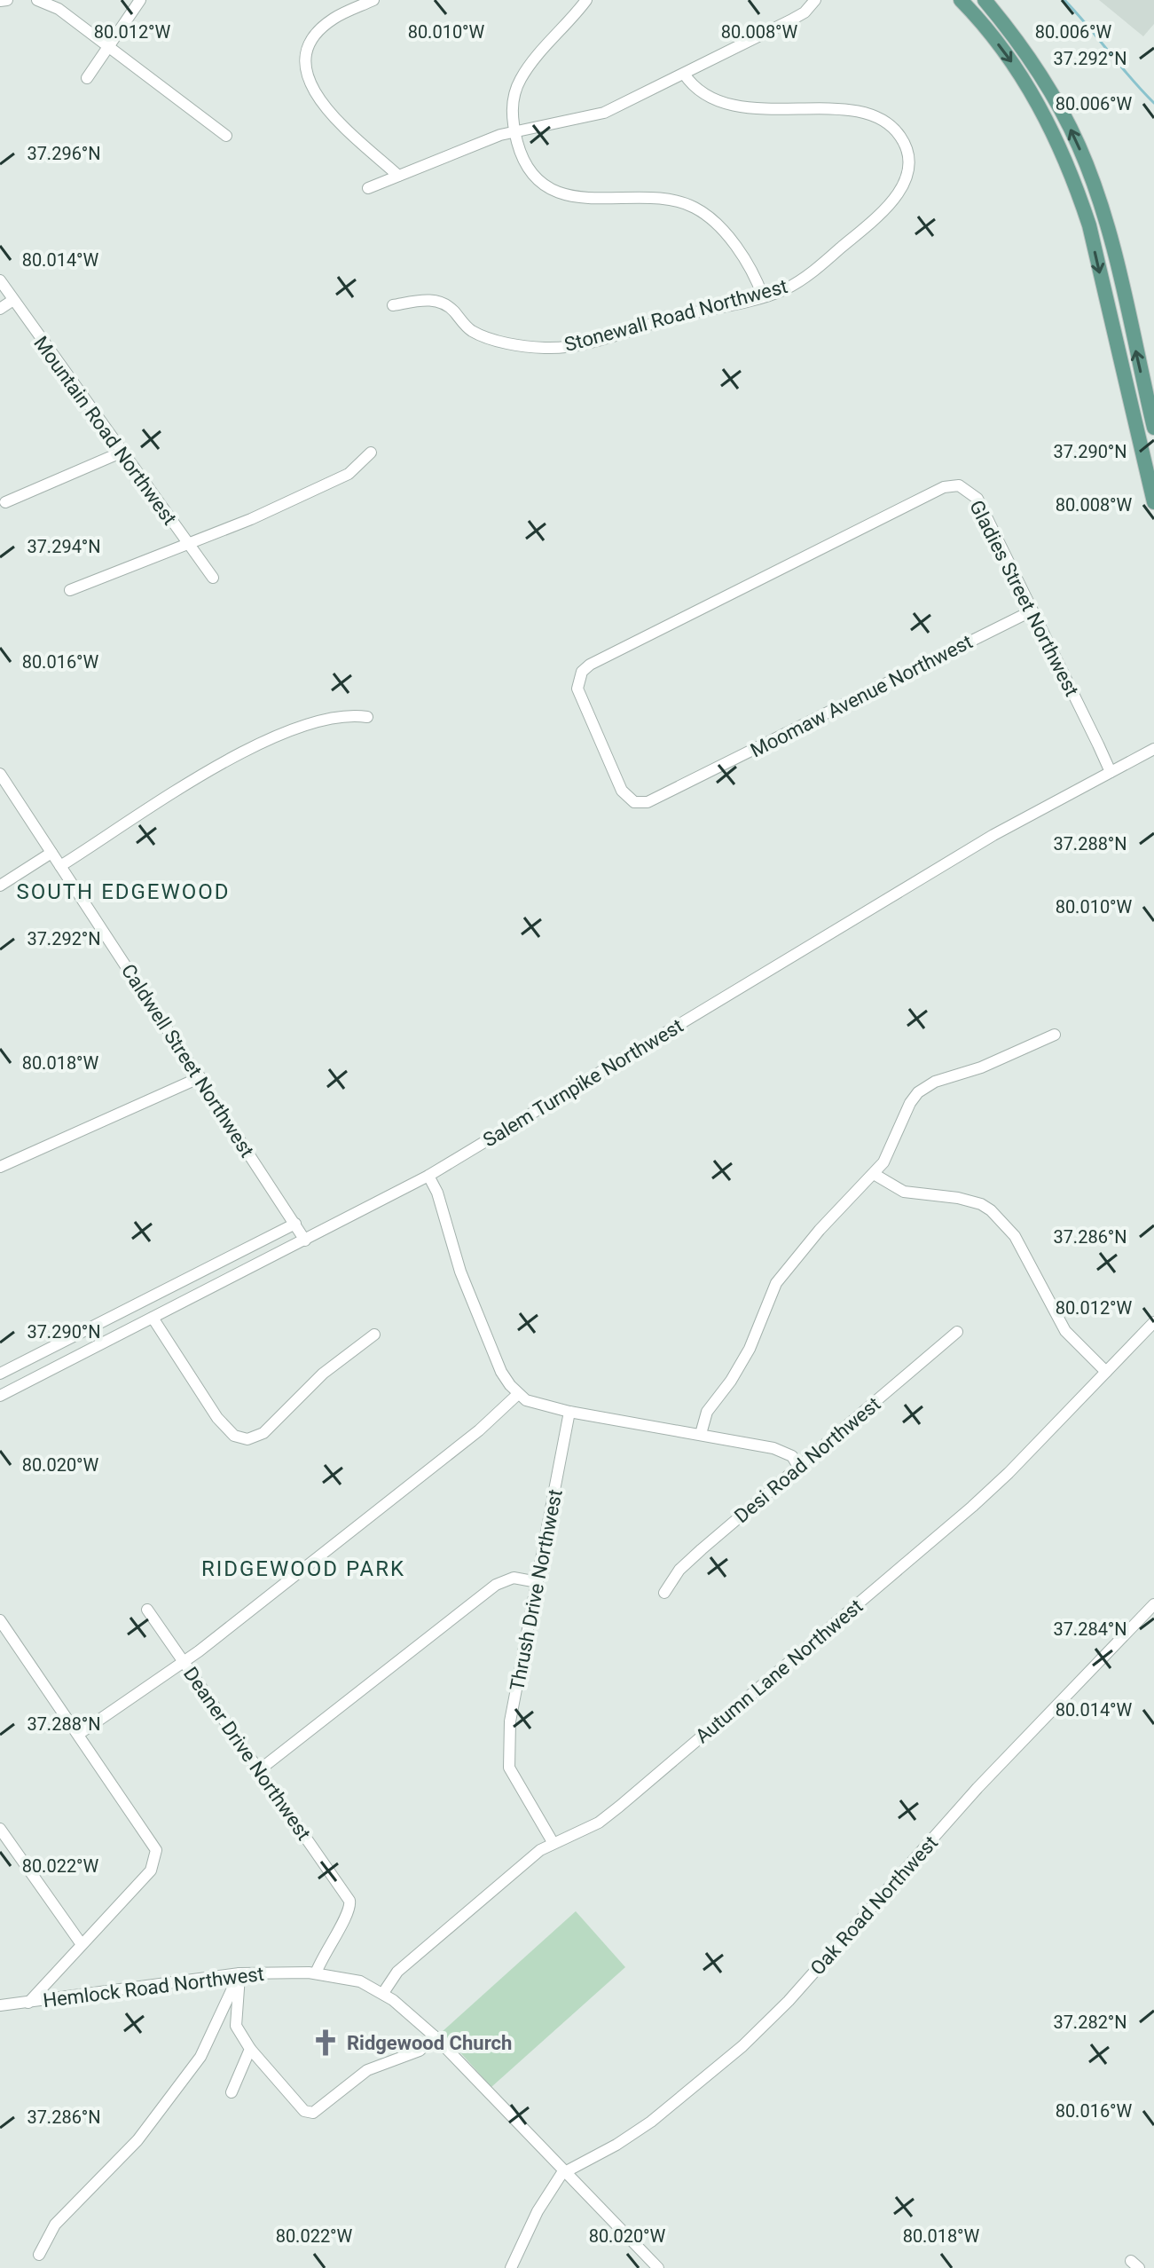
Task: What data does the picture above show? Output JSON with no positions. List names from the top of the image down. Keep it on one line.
{"streets":{"street":["Stonewall Road Northwest","Mountain Road Northwest","Gladies Street Northwest","Moomaw Avenue Northwest","Caldwell Street Northwest","Salem Turnpike Northwest","Desi Road Northwest","Thrush Drive Northwest","Autumn Lane Northwest","Deaner Drive Northwest","Oak Road Northwest","Hemlock Road Northwest"]},"crossings":[["Gladies Street Northwest","Moomaw Avenue Northwest"],["Gladies Street Northwest","Salem Turnpike Northwest"],["Caldwell Street Northwest","Salem Turnpike Northwest"],["Thrush Drive Northwest","Autumn Lane Northwest"],["Autumn Lane Northwest","Hemlock Road Northwest"],["Deaner Drive Northwest","Hemlock Road Northwest"],["Oak Road Northwest","Hemlock Road Northwest"]],"districts":["SOUTH EDGEWOOD","RIDGEWOOD PARK"],"places":{"church":["Ridgewood Church"]},"coordinates":["80.008°W","80.006°W","80.012°W","80.010°W","37.292°N","37.296°N","80.014°W","37.290°N","37.294°N","80.016°W","37.288°N","80.018°W","37.286°N","80.020°W","37.284°N","80.022°W","37.282°N"]}
